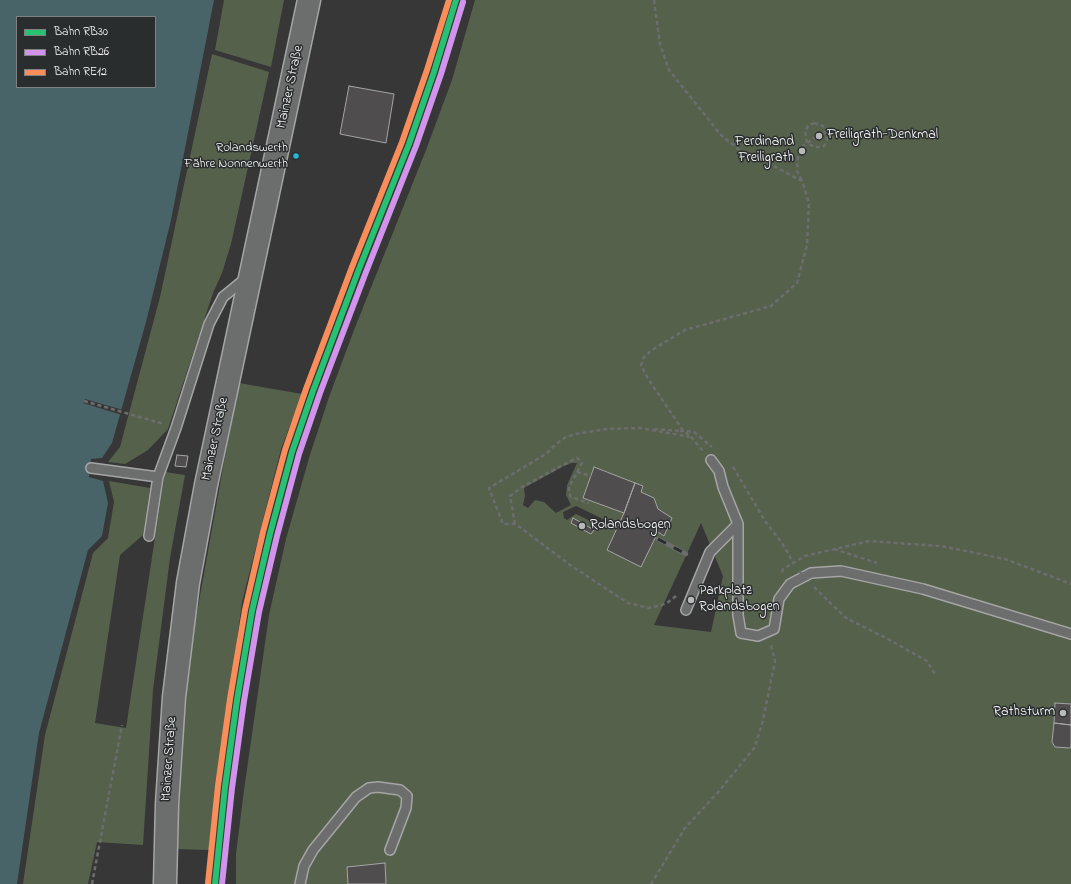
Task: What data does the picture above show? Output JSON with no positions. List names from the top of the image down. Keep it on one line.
{"streets":{"main road":["Mainzer Straße"]},"places":["Freiligrath-Denkmal","Ferdinand Freiligrath","Rolandswerth Fähre Nonnenwerth","Rolandsbogen","Parkplatz Rolandsbogen","Rathsturm"],"lines":["rail line RB30","rail line RE12","rail line RB26"],"legend":["Bahn RB30","Bahn RB26","Bahn RE12"]}
